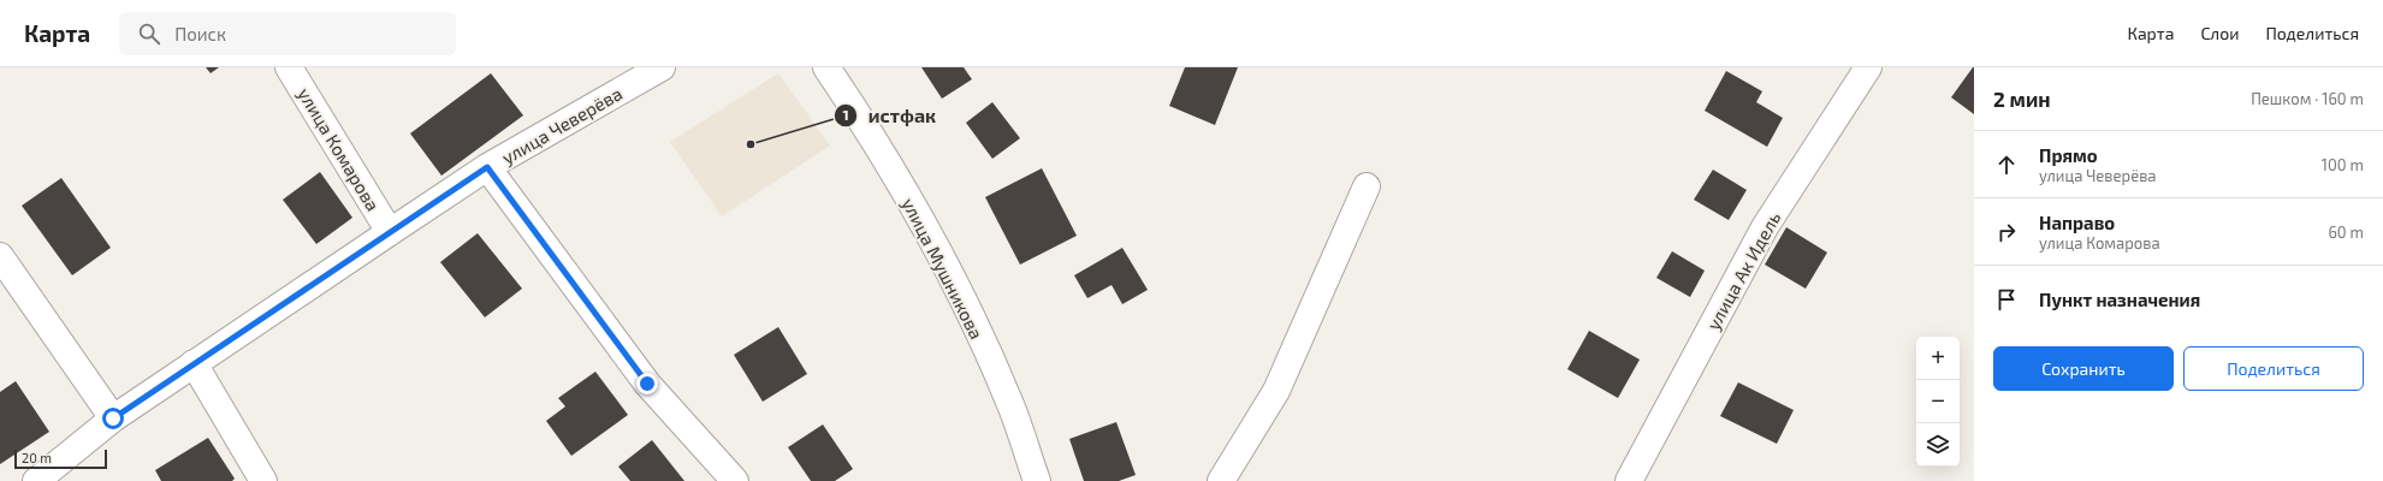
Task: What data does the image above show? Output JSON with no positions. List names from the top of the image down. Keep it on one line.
{"streets":{"street":["улица Чеверёва","улица Комарова","улица Мушникова","улица Ак Идель"]},"crossings":[["улица Чеверёва","улица Комарова"]],"places":["истфак"],"scale_bar":"20 m","page":{"header":"Карта","search":"Поиск","nav":["Карта","Слои","Поделиться"],"heading":["2 мин","Пешком · 160 m"],"list":[["Прямо","улица Чеверёва","100 m"],["Направо","улица Комарова","60 m"],"Пункт назначения"],"buttons":["Сохранить","Поделиться"],"map_buttons":["+","−"],"scale":"20 m"}}
